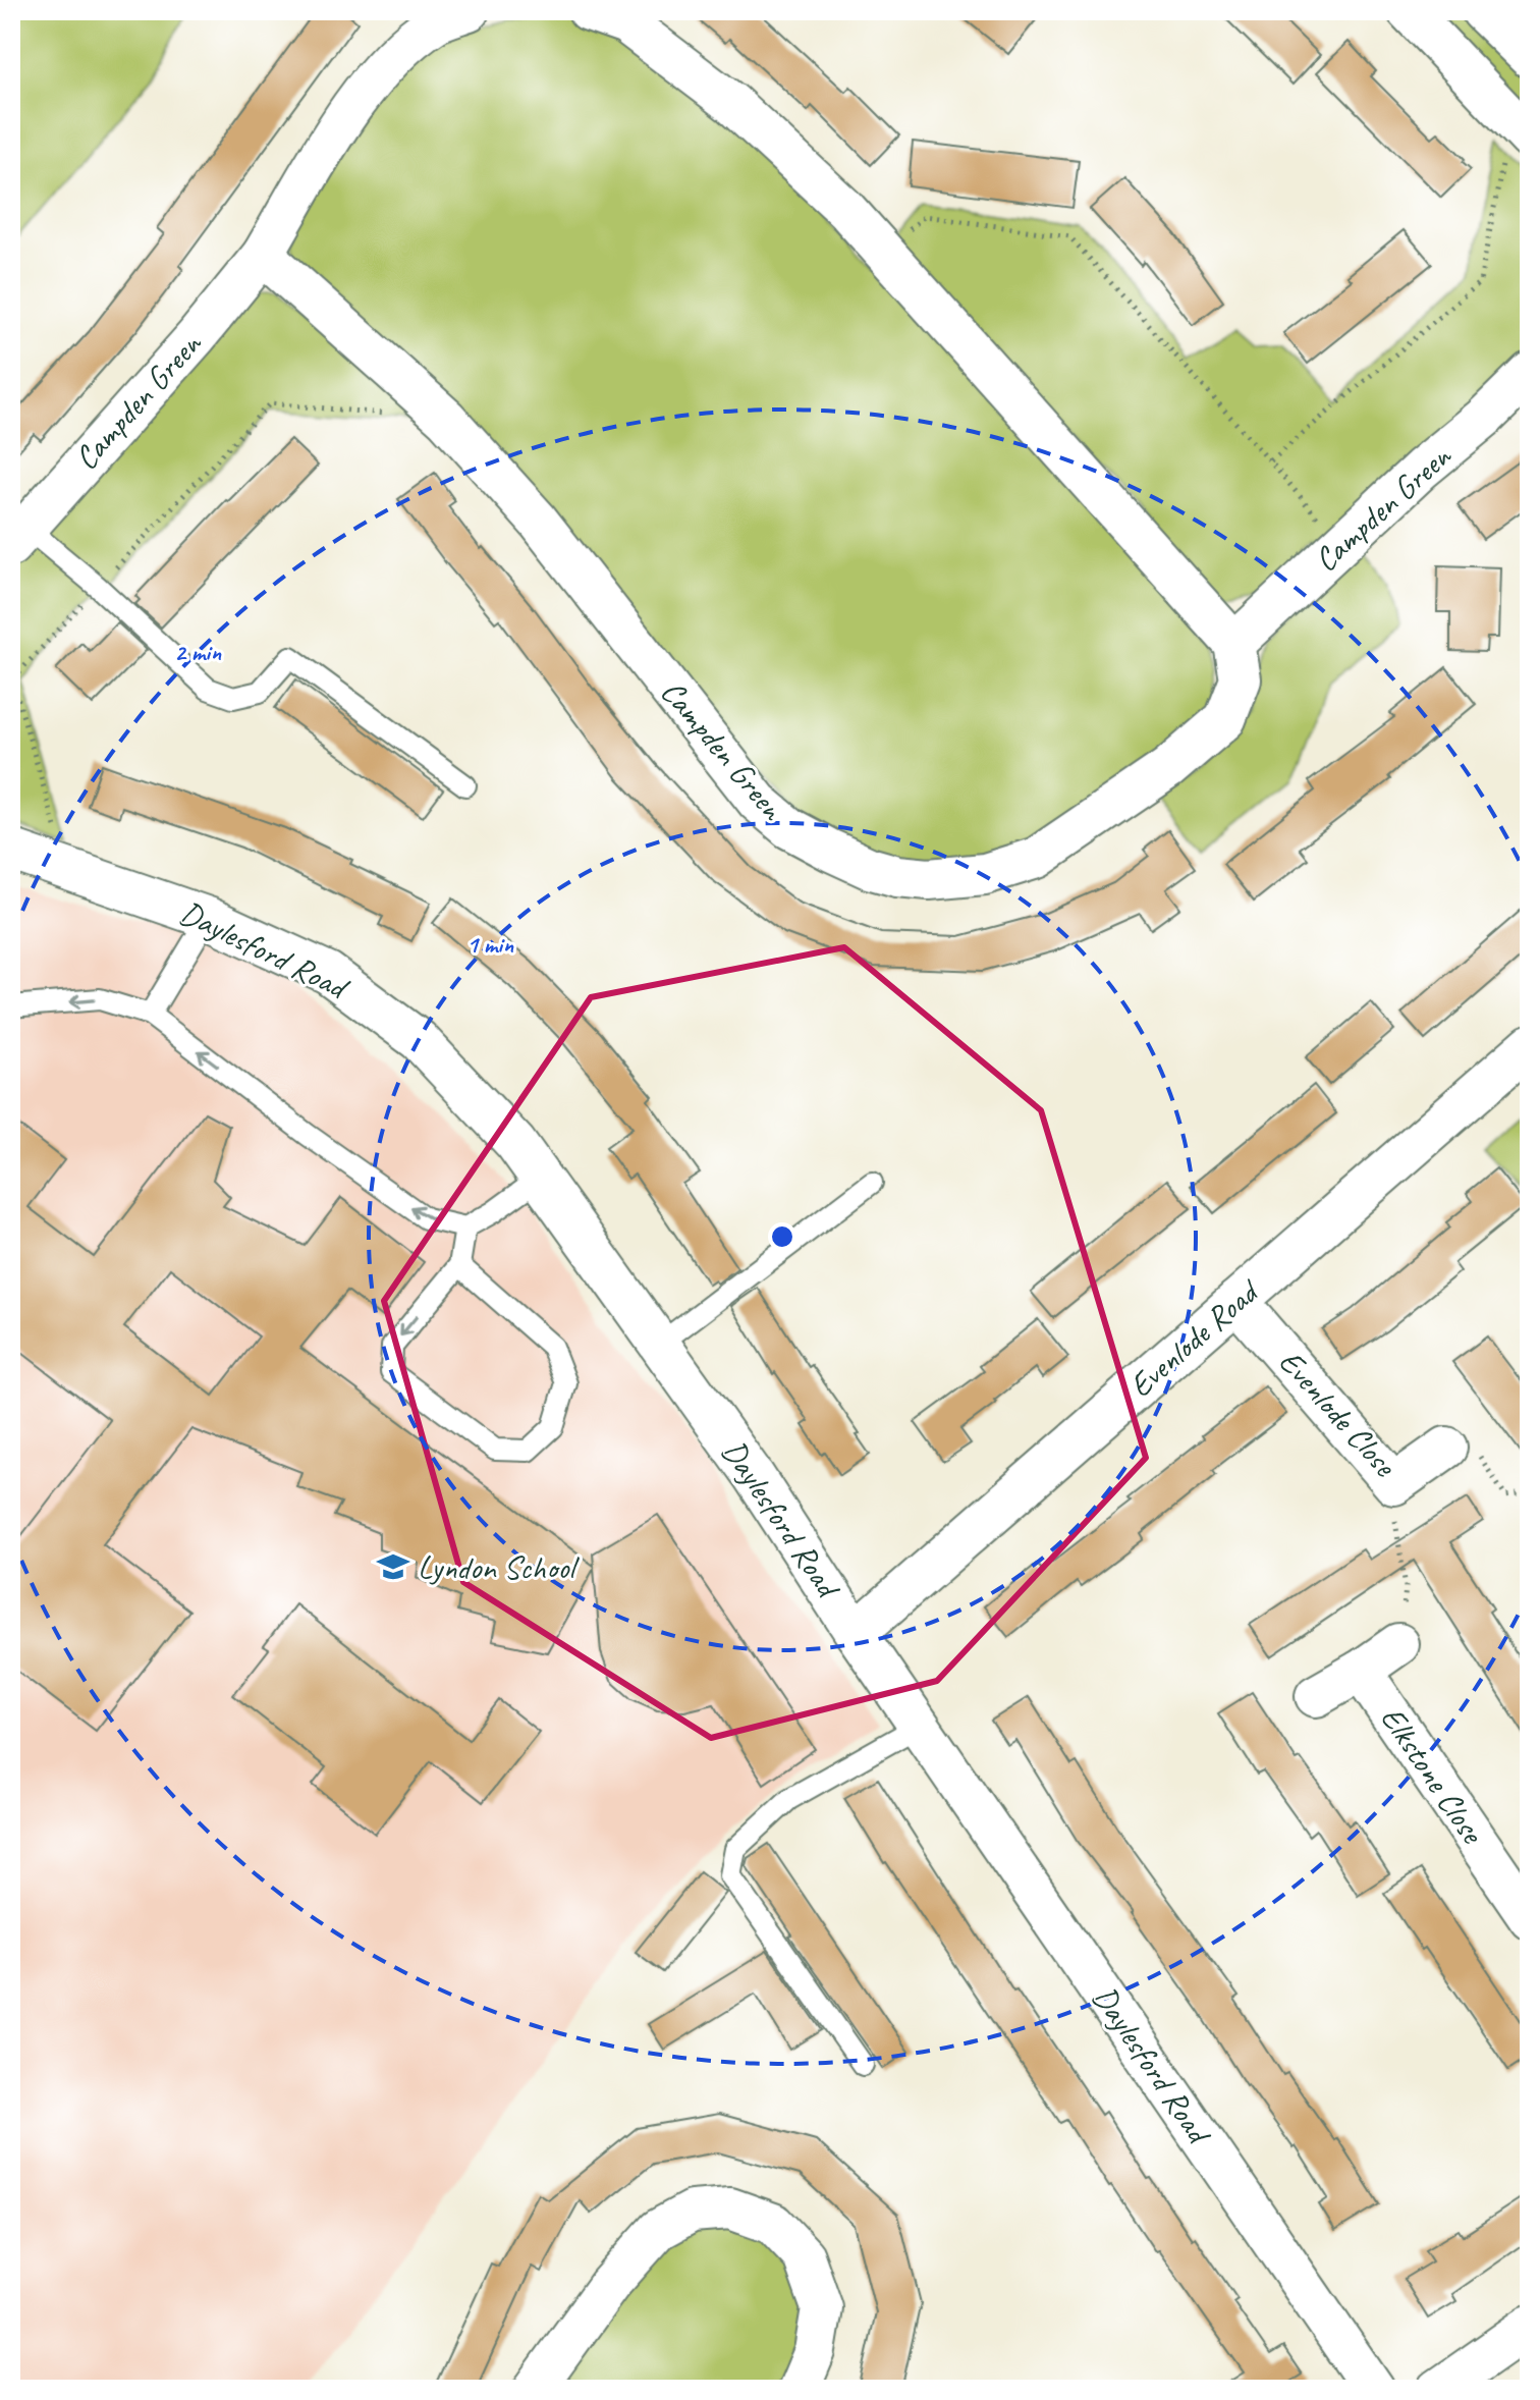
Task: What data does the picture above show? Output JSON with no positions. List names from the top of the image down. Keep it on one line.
{"streets":{"street":["Campden Green","Daylesford Road","Evenlode Road","Evenlode Close","Elkstone Close"]},"crossings":[["Daylesford Road","Evenlode Road"],["Evenlode Road","Evenlode Close"]],"places":{"school or university":["Lyndon School"]},"rings":["2 min","1 min"]}
